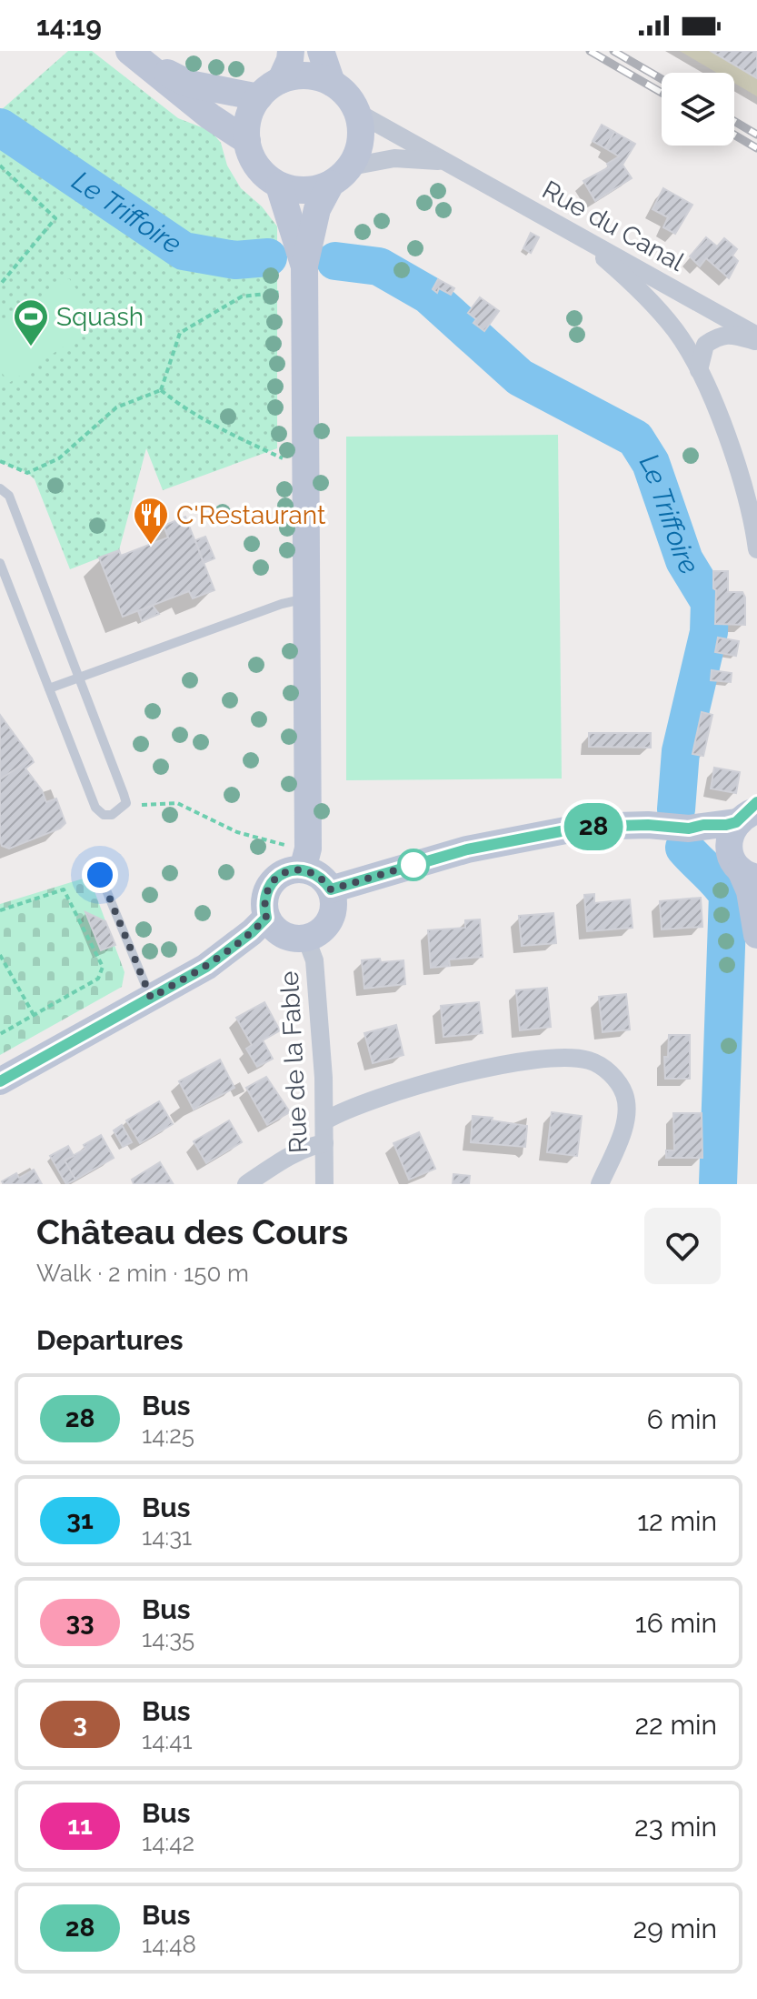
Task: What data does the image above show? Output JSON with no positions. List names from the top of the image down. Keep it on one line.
{"streets":{"street":["Rue du Canal","Rue de la Fable"]},"water":["Le Triffoire"],"places":{"sports":["Squash"],"restaurant":["C'Restaurant"]},"lines":["bus line 28"],"page":{"status":"14:19","on_map":"28","heading":[["Château des Cours","Walk · 2 min · 150 m"],"Departures"],"list":[{"mark":"28","name":"Bus","note":"14:25","value":"6 min"},{"mark":"31","name":"Bus","note":"14:31","value":"12 min"},{"mark":"33","name":"Bus","note":"14:35","value":"16 min"},{"mark":"3","name":"Bus","note":"14:41","value":"22 min"},{"mark":"11","name":"Bus","note":"14:42","value":"23 min"},{"mark":"28","name":"Bus","note":"14:48","value":"29 min"}]}}
